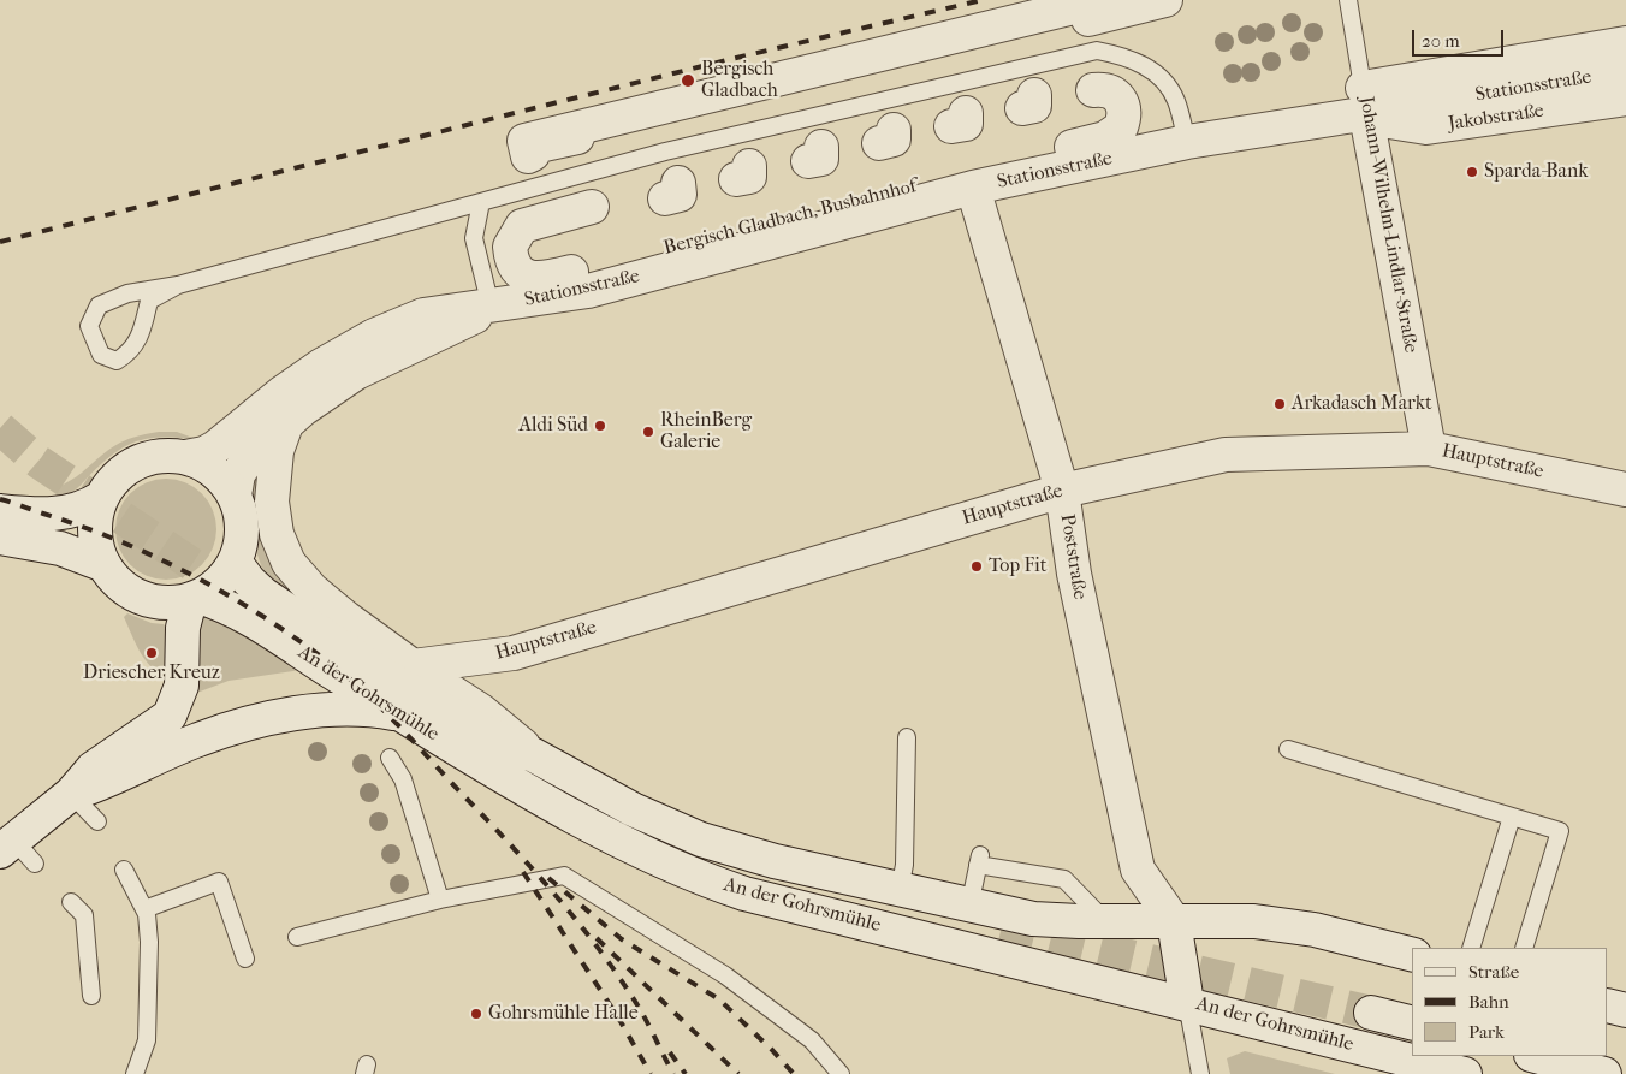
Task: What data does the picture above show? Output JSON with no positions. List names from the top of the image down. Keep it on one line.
{"streets":{"street":["Stationsstraße","Jakobstraße","Bergisch Gladbach, Busbahnhof","Johann-Wilhelm-Lindlar-Straße","Hauptstraße","Poststraße","An der Gohrsmühle"]},"crossings":[["Stationsstraße","Jakobstraße"],["Stationsstraße","Johann-Wilhelm-Lindlar-Straße"],["Stationsstraße","Poststraße"],["Stationsstraße","An der Gohrsmühle"],["Jakobstraße","Johann-Wilhelm-Lindlar-Straße"],["Johann-Wilhelm-Lindlar-Straße","Hauptstraße"],["Hauptstraße","Poststraße"],["Hauptstraße","An der Gohrsmühle"],["Poststraße","An der Gohrsmühle"]],"places":["Bergisch Gladbach","Sparda-Bank","Arkadasch Markt","Aldi Süd","RheinBerg Galerie","Top Fit","Driescher Kreuz","Gohrsmühle Halle"],"legend":["Straße","Bahn","Park"],"scale_bar":"20 m"}
